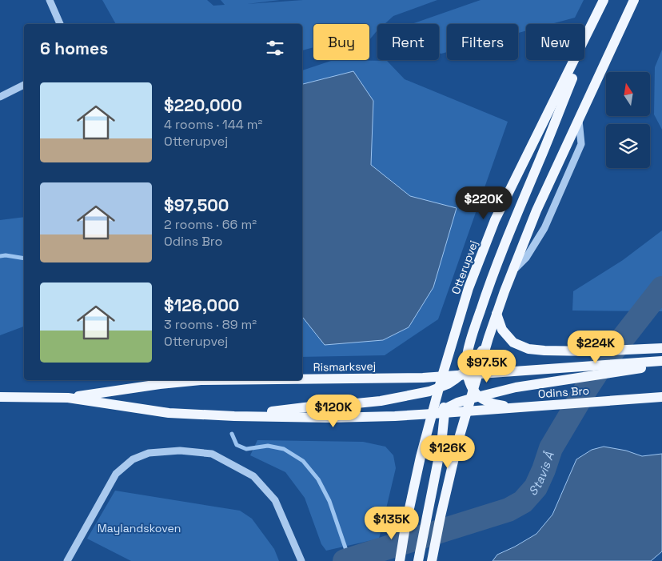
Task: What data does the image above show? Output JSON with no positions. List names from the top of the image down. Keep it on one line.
{"streets":{"main road":["Otterupvej","Rismarksvej","Odins Bro"]},"crossings":[["Otterupvej","Rismarksvej"],["Rismarksvej","Odins Bro"]],"water":["Stavis Å"],"parks":["Maylandskoven"],"north":"top","page":{"chip":["Buy","Rent","Filters","New"],"heading":"6 homes","list":[{"name":"$220,000","note":"4 rooms · 144 m² · Otterupvej"},{"name":"$97,500","note":"2 rooms · 66 m² · Odins Bro"},{"name":"$126,000","note":"3 rooms · 89 m² · Otterupvej"}],"price":["$220K","$224K","$97.5K","$120K","$126K","$135K"]}}
